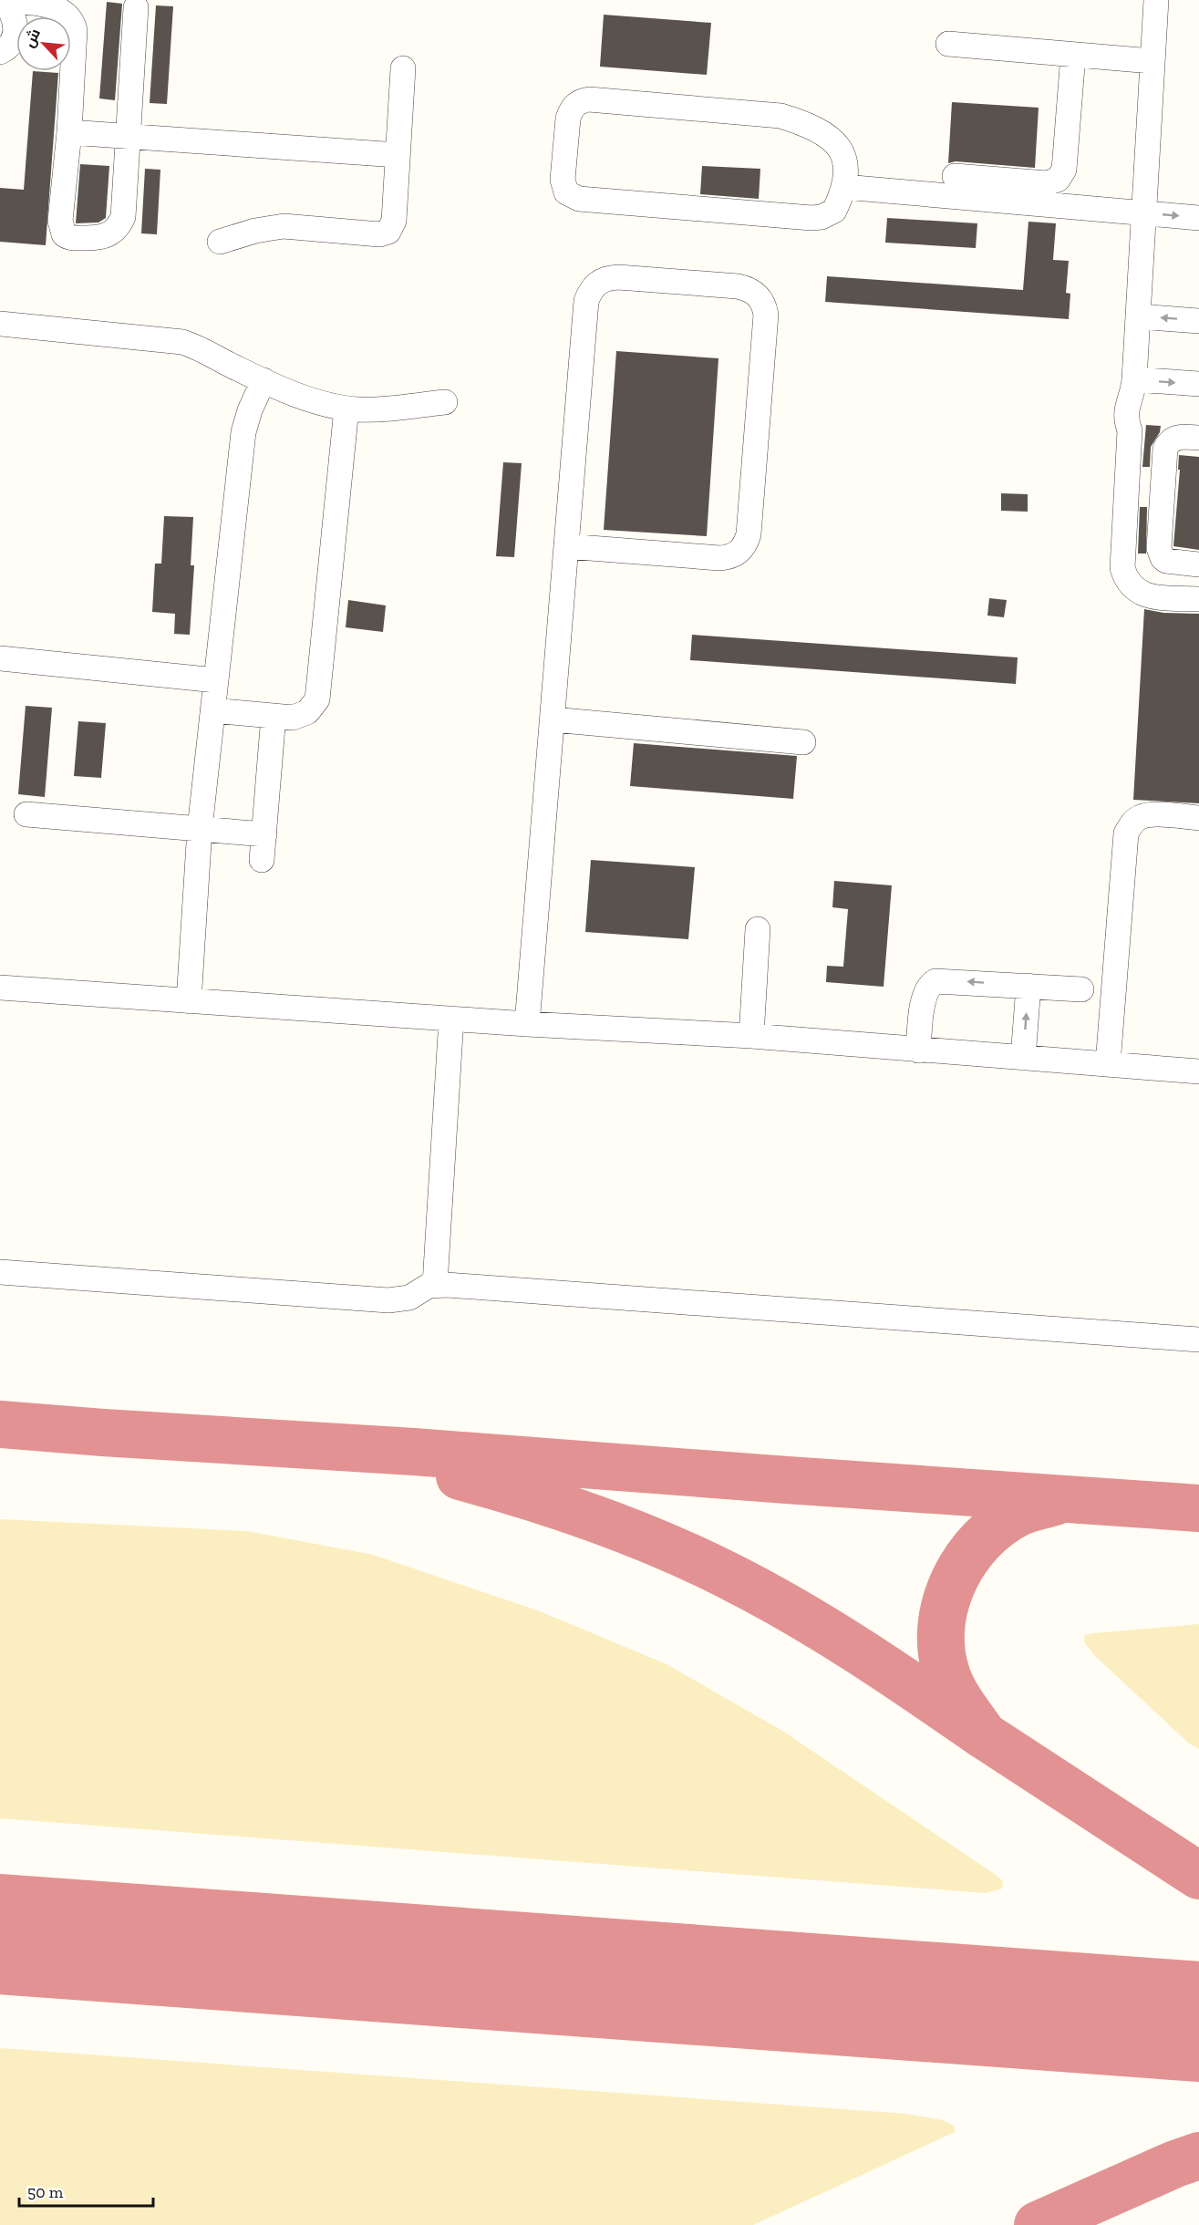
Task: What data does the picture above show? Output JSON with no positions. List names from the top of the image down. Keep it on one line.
{"scale_bar":"50 m","north":"top left"}
